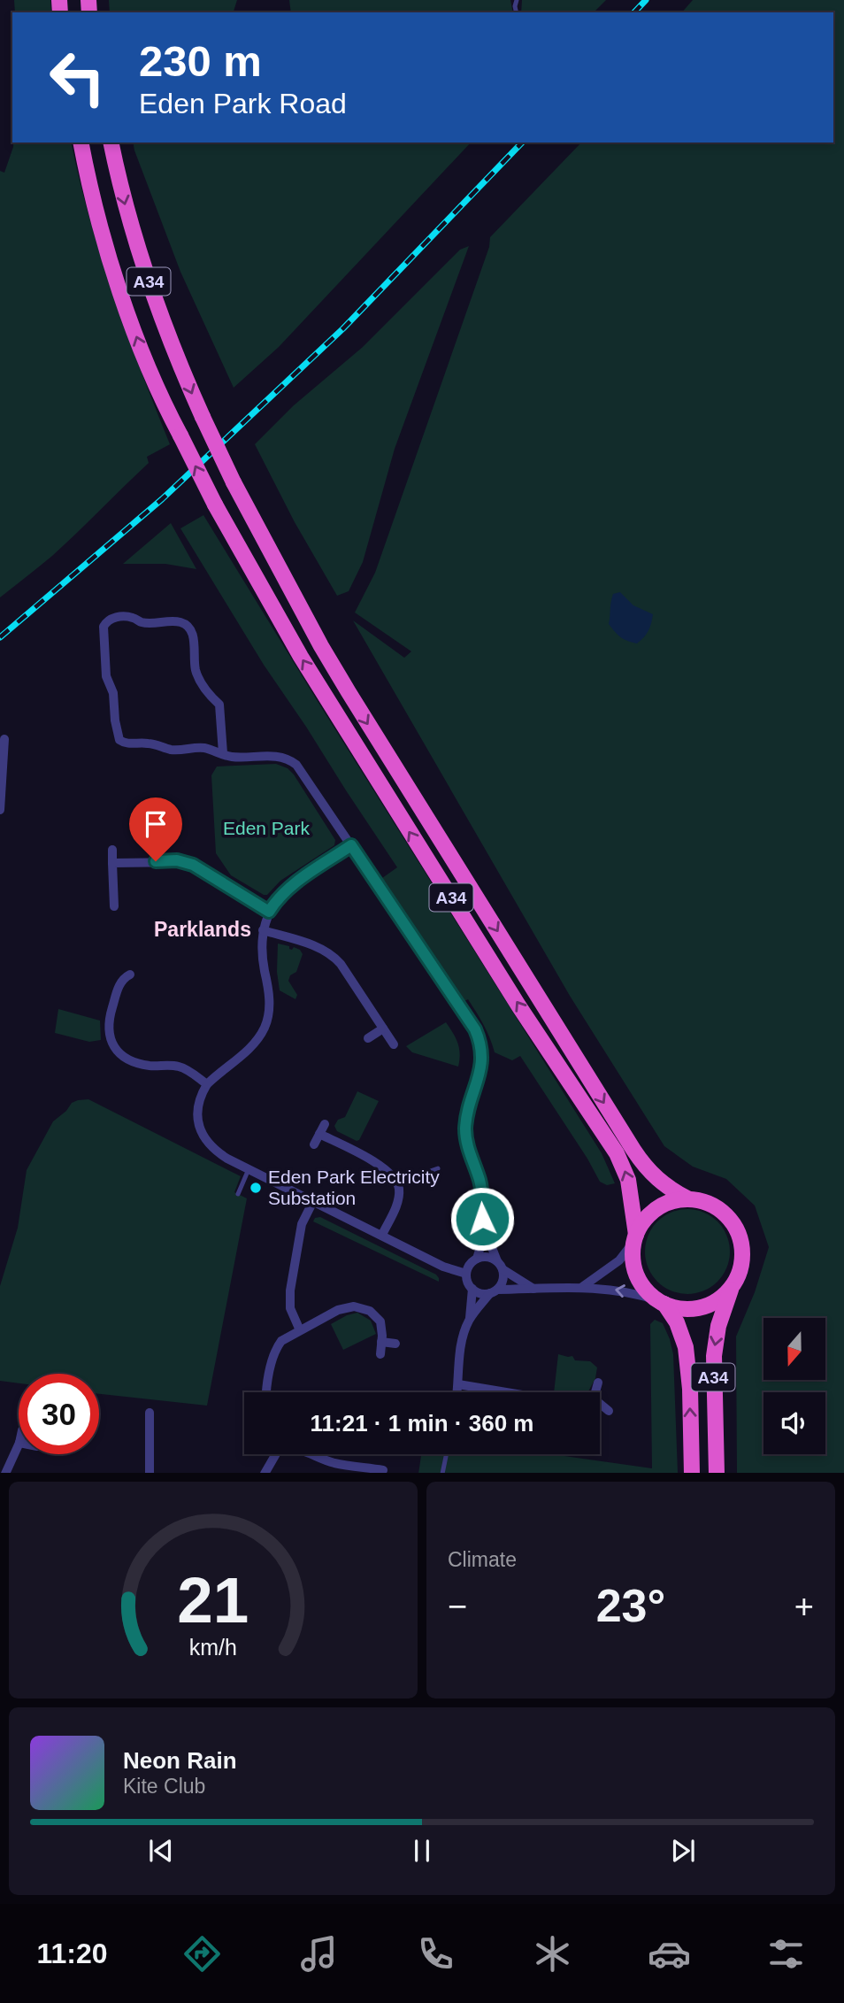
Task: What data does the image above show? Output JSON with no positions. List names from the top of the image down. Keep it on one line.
{"streets":{"highway":["A34"]},"districts":["Parklands"],"parks":["Eden Park"],"places":["Eden Park Electricity Substation"],"north":"bottom","page":{"turn":["230 m","Eden Park Road"],"limit":"30","trip":"11:21 · 1 min · 360 m","tile":"Climate","heat":["−","23°","+"],"song":["Neon Rain","Kite Club"],"tabs":"11:20","gauge":["21","km/h"]}}
